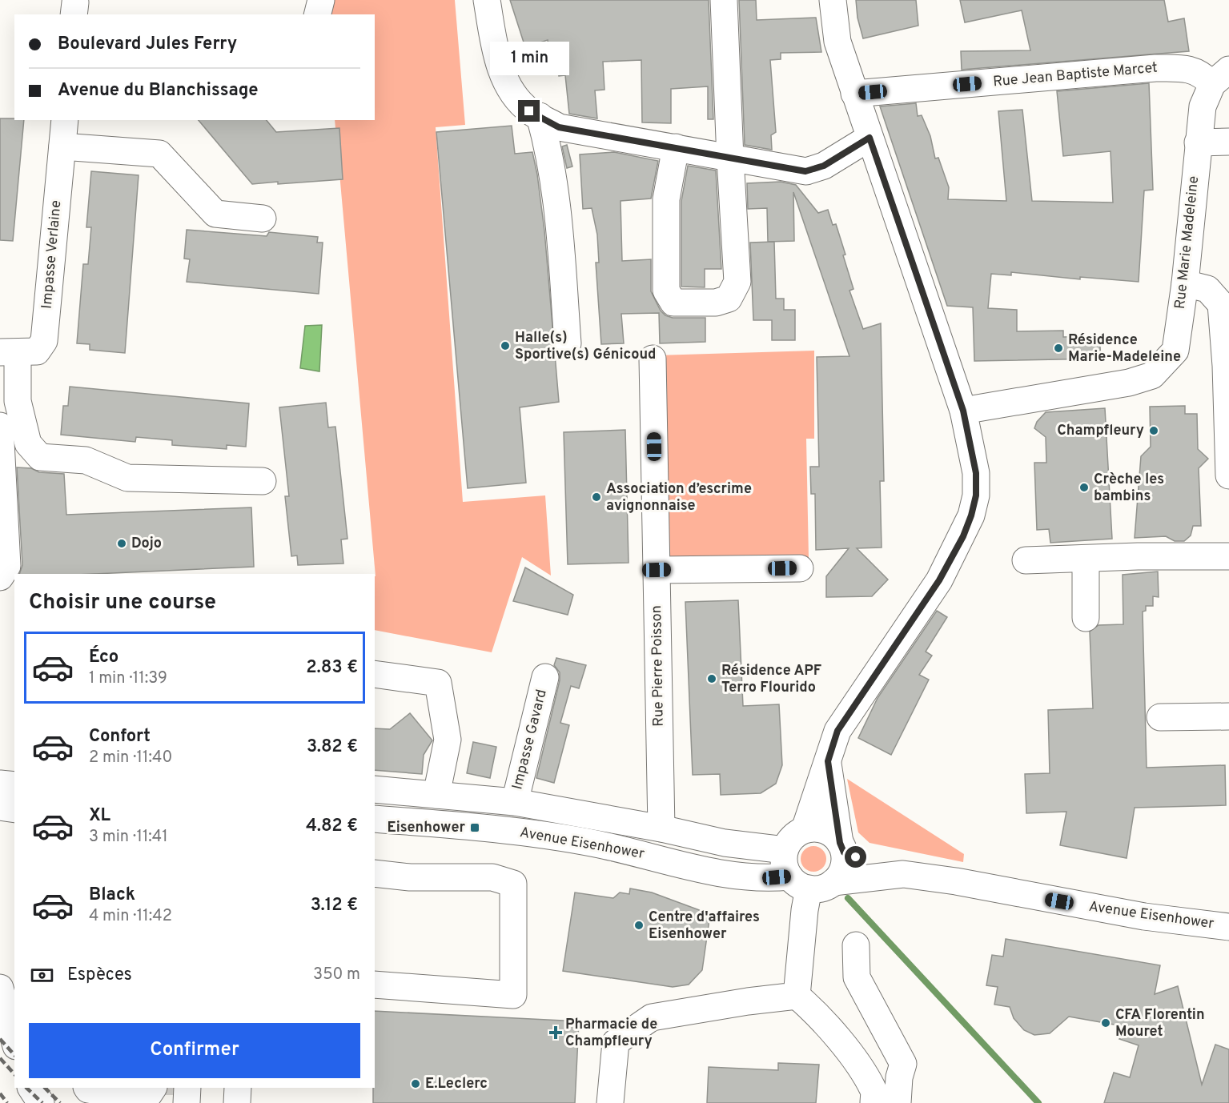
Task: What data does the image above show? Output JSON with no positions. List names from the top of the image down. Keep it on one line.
{"streets":{"street":["Rue Jean Baptiste Marcet","Rue Marie Madeleine","Impasse Verlaine","Rue Pierre Poisson","Impasse Gavard","Avenue Eisenhower"]},"crossings":[["Rue Jean Baptiste Marcet","Rue Marie Madeleine"],["Rue Pierre Poisson","Avenue Eisenhower"],["Impasse Gavard","Avenue Eisenhower"]],"places":{"other":["Halle(s) Sportive(s) Génicoud","Résidence Marie-Madeleine","Champfleury","Crèche les bambins","Association d’escrime avignonnaise","Dojo","Résidence APF Terro Flourido","Centre d'affaires Eisenhower","CFA Florentin Mouret","E.Leclerc"],"transit":["Eisenhower"],"health":["Pharmacie de Champfleury"]},"page":{"banner":["Boulevard Jules Ferry","Avenue du Blanchissage"],"bubble":"1 min","heading":"Choisir une course","list":[{"name":"Éco","note":"1 min · 11:39","value":"2.83 €"},{"name":"Confort","note":"2 min · 11:40","value":"3.82 €"},{"name":"XL","note":"3 min · 11:41","value":"4.82 €"},{"name":"Black","note":"4 min · 11:42","value":"3.12 €"}],"pay":["Espèces","350 m"],"buttons":"Confirmer"}}
